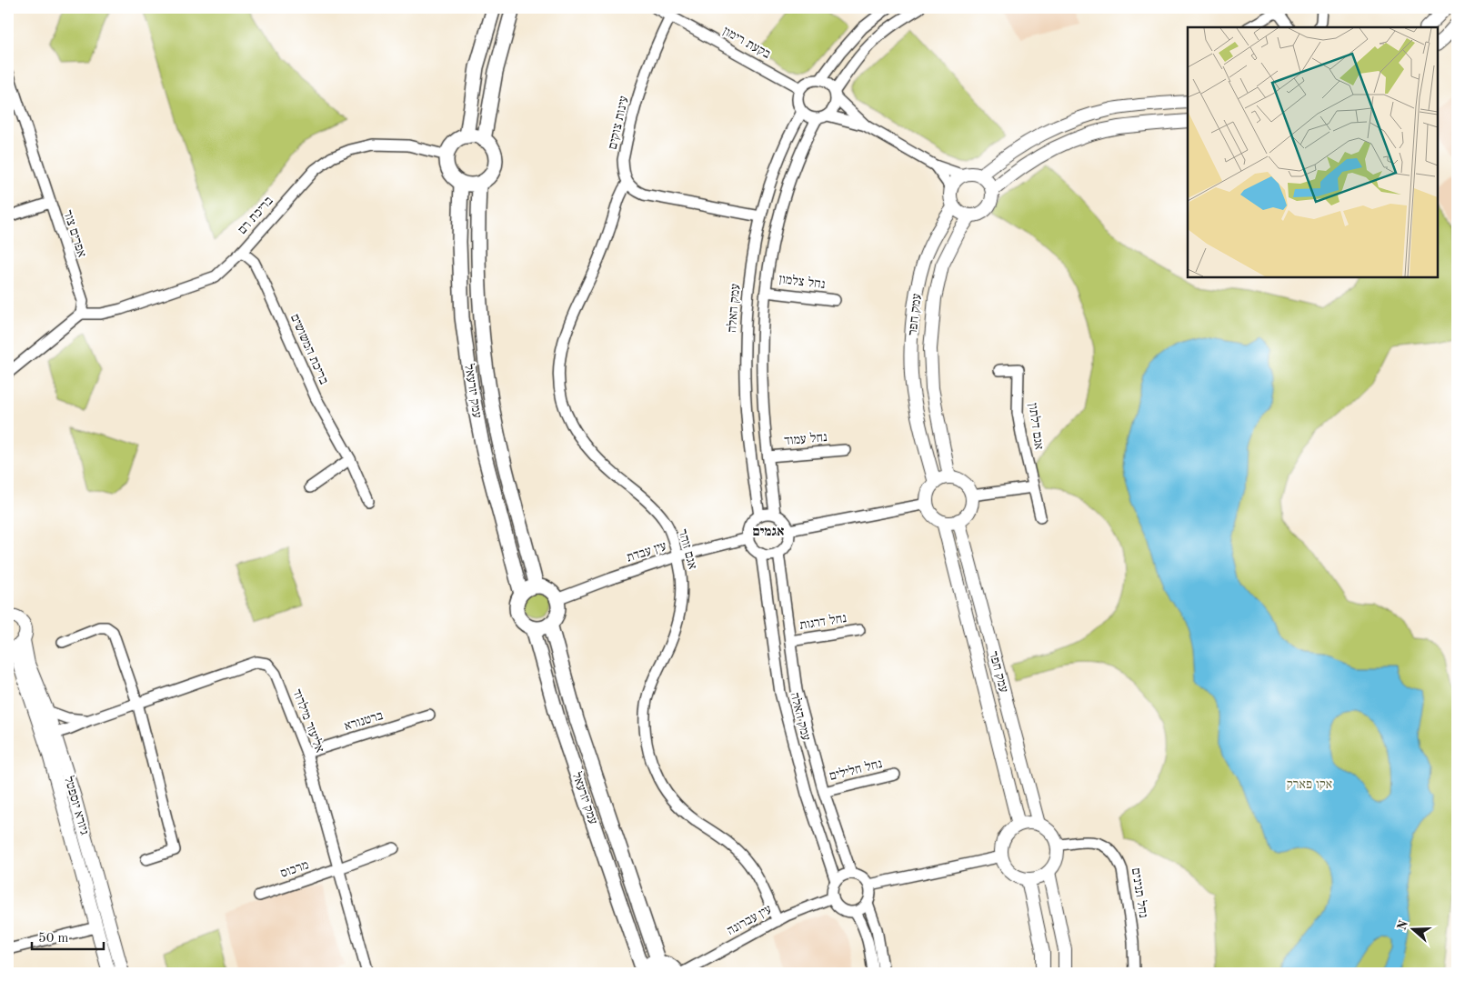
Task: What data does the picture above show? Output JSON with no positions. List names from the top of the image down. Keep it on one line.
{"streets":{"main road":["עמק יזרעאל"],"street":["בקעת רימון","עינות צוקים","בריכת רם","אפרים צור","נחל צלמון","עמק האלה","עמק חפר","בריכת המשושים","אגם דלתון","נחל עמוד","אגם זוהר","עין עבדת","נחל דרגות","אליעזר מילרוד","ברטנורא","נחל חלילים","גיורא יוספטל","מרכוס","נחל תנינים","עין עברונה"]},"crossings":[["בקעת רימון","עינות צוקים"],["בקעת רימון","עמק האלה"],["עינות צוקים","אגם זוהר"],["בריכת רם","אפרים צור"],["בריכת רם","בריכת המשושים"],["בריכת רם","עמק יזרעאל"],["עמק האלה","עין עבדת"],["עמק האלה","נחל דרגות"],["עמק האלה","נחל חלילים"],["עמק האלה","עין עברונה"],["עמק חפר","נחל תנינים"],["עמק יזרעאל","עין עבדת"],["אגם זוהר","עין עבדת"],["אגם זוהר","עין עברונה"],["אליעזר מילרוד","ברטנורא"],["אליעזר מילרוד","גיורא יוספטל"],["אליעזר מילרוד","מרכוס"]],"districts":["אגמים"],"parks":["אקו פארק"],"scale_bar":"50 m","north":"left"}
